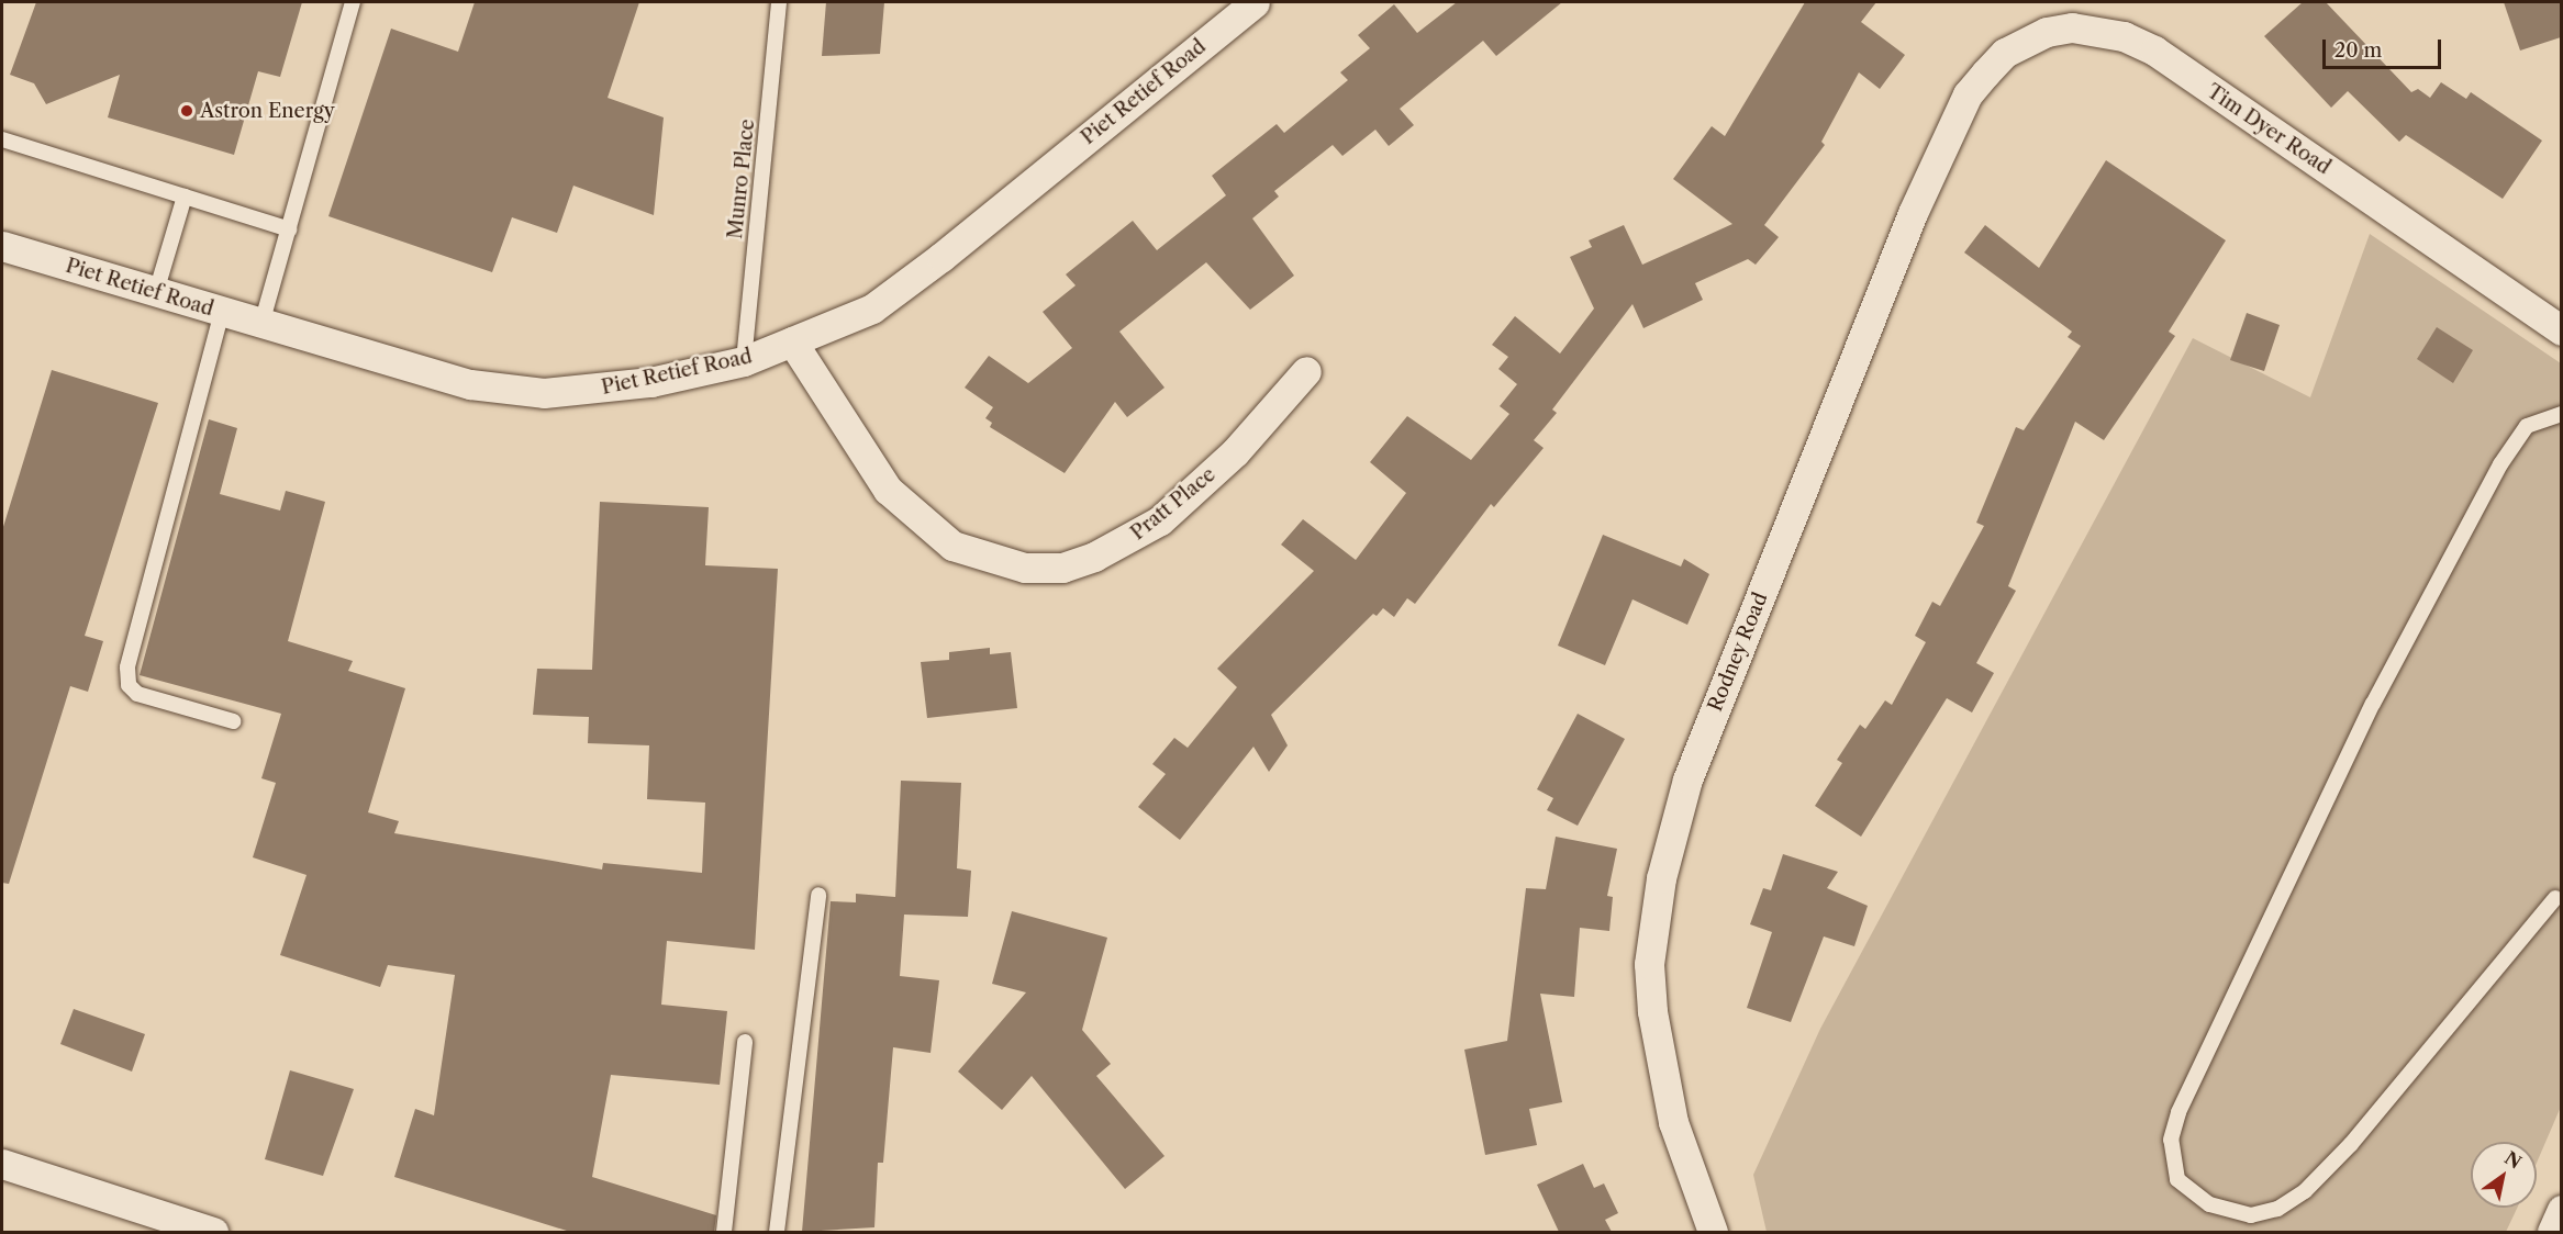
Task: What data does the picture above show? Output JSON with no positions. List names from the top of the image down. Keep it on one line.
{"streets":{"street":["Piet Retief Road","Tim Dyer Road","Pratt Place","Rodney Road"],"lane":["Munro Place"]},"crossings":[["Piet Retief Road","Munro Place"],["Piet Retief Road","Pratt Place"],["Tim Dyer Road","Rodney Road"]],"places":["Astron Energy"],"scale_bar":"20 m","north":"top right"}
